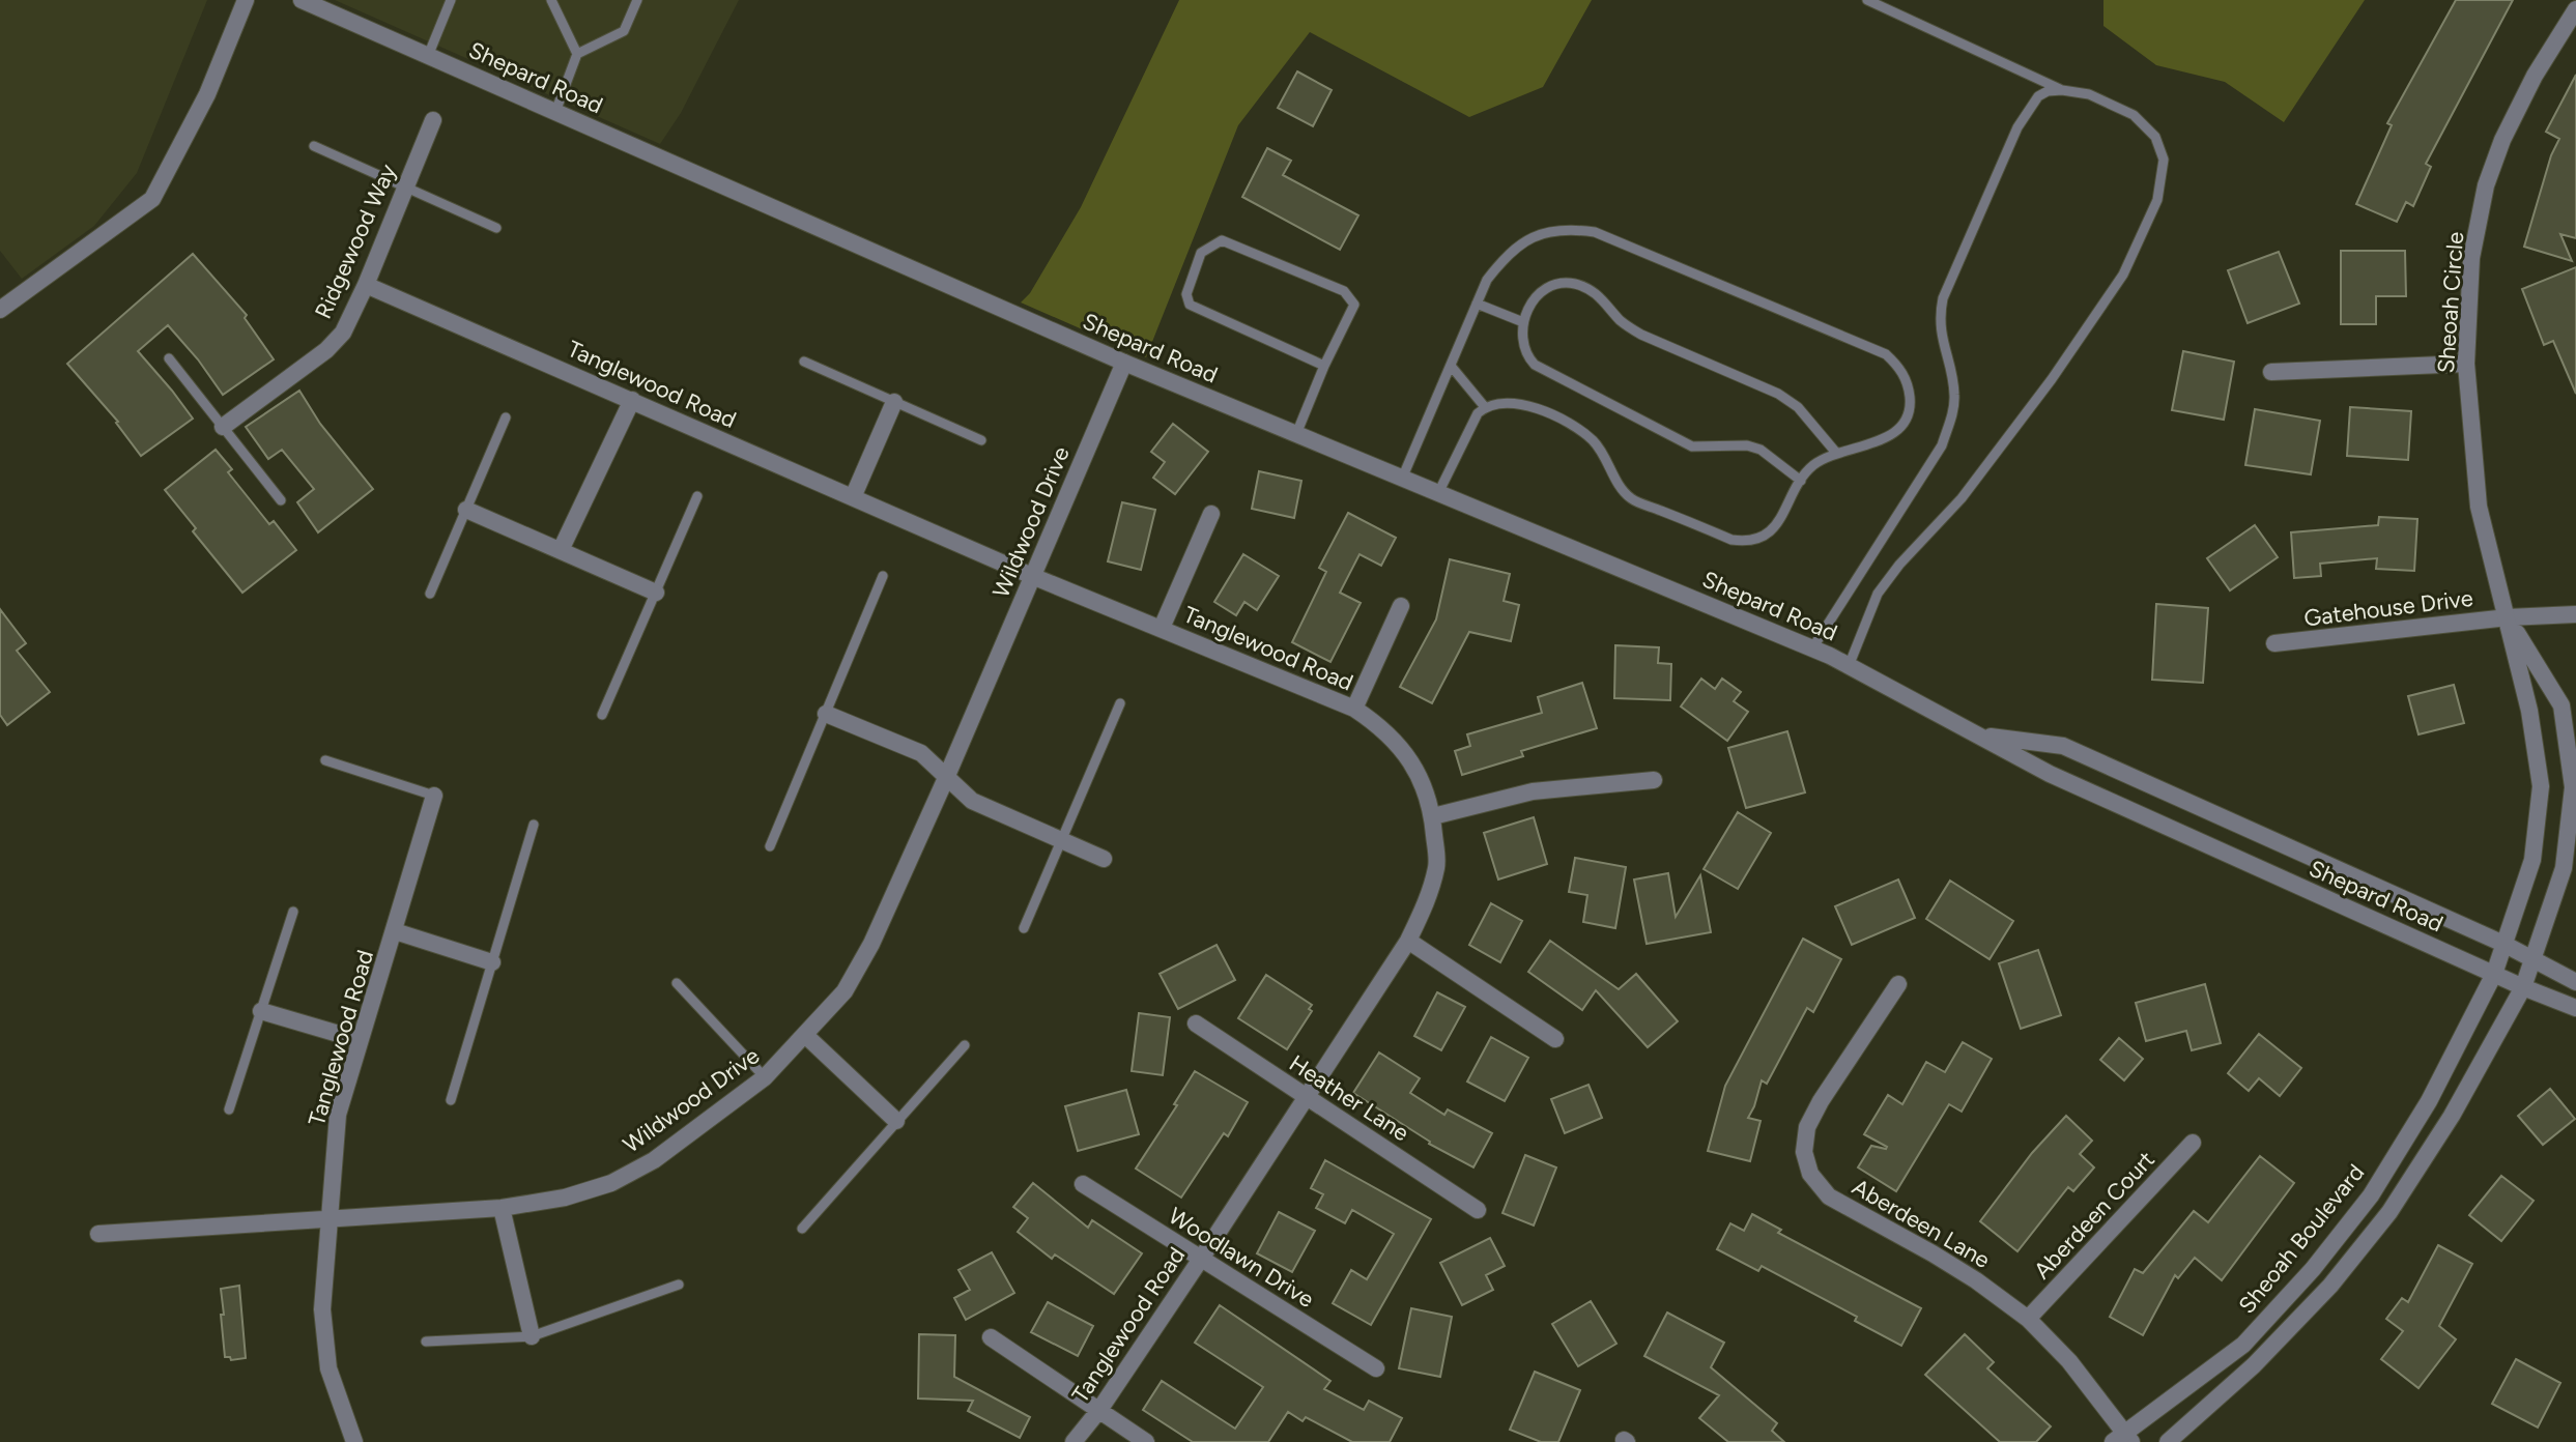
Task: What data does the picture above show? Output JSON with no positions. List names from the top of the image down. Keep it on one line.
{"streets":{"street":["Shepard Road","Ridgewood Way","Sheoah Circle","Tanglewood Road","Wildwood Drive","Gatehouse Drive","Heather Lane","Aberdeen Court","Aberdeen Lane","Sheoah Boulevard","Woodlawn Drive"]},"crossings":[["Shepard Road","Sheoah Circle"],["Shepard Road","Wildwood Drive"],["Shepard Road","Sheoah Boulevard"],["Ridgewood Way","Tanglewood Road"],["Sheoah Circle","Gatehouse Drive"],["Sheoah Circle","Sheoah Boulevard"],["Tanglewood Road","Wildwood Drive"],["Tanglewood Road","Heather Lane"],["Tanglewood Road","Woodlawn Drive"],["Aberdeen Court","Aberdeen Lane"],["Aberdeen Lane","Sheoah Boulevard"]]}
